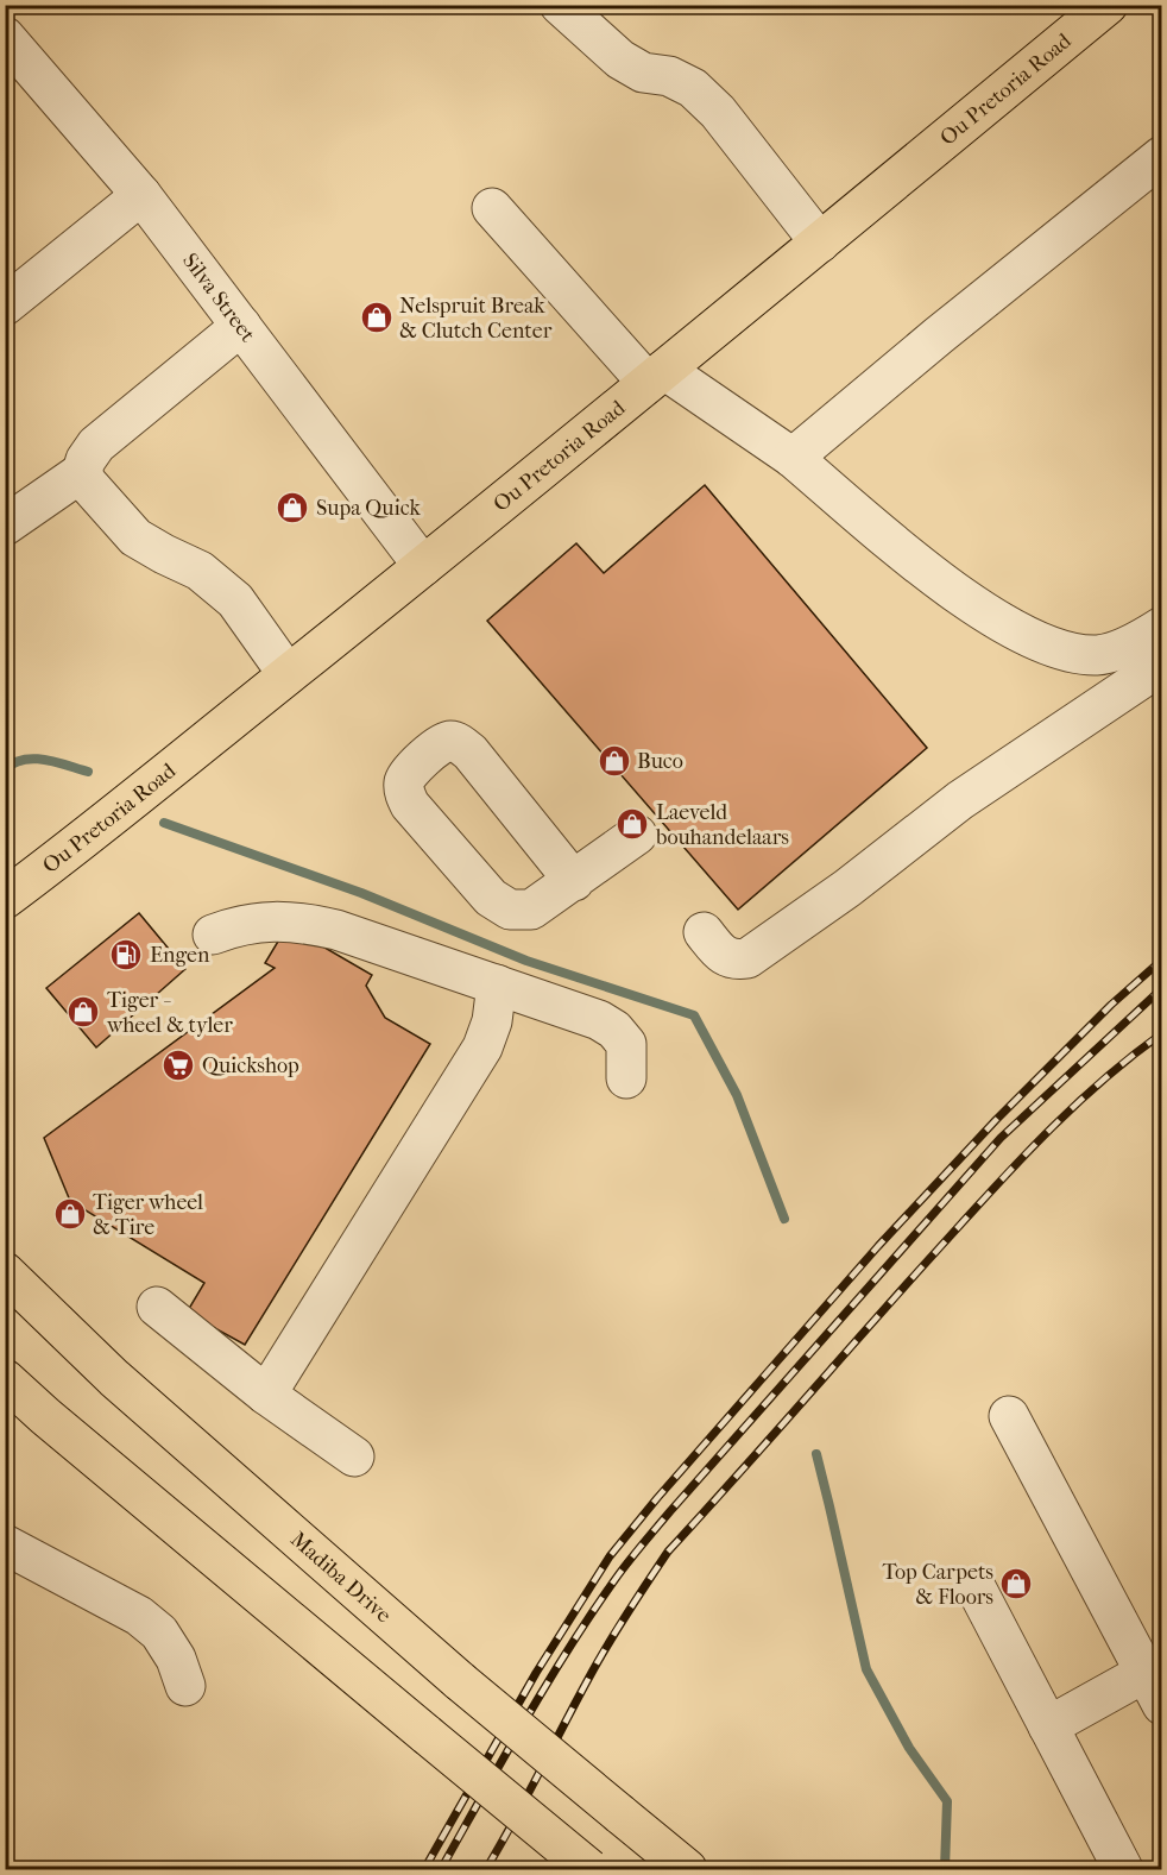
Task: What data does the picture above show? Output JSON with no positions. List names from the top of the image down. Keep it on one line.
{"streets":{"main road":["Ou Pretoria Road","Madiba Drive"],"street":["Silva Street"]},"crossings":[["Ou Pretoria Road","Silva Street"]],"places":{"shop":["Nelspruit Break & Clutch Center","Supa Quick","Buco","Laeveld bouhandelaars","Tiger - wheel & tyler","Tiger wheel & Tire","Top Carpets & Floors"],"fuel station":["Engen"],"supermarket":["Quickshop"]}}
